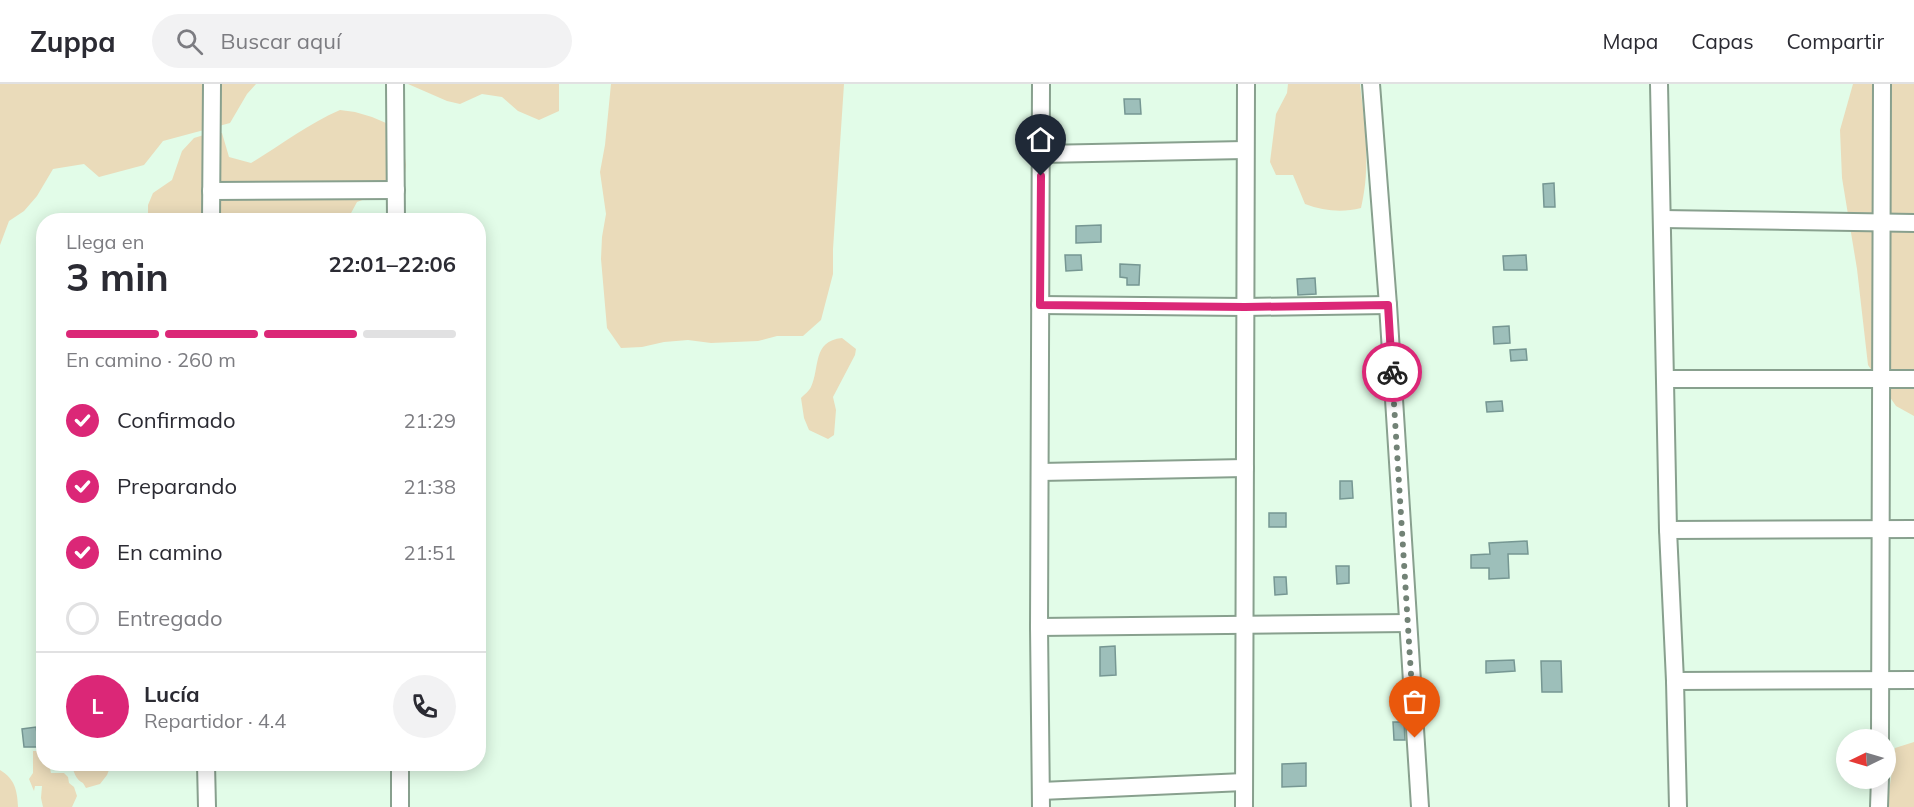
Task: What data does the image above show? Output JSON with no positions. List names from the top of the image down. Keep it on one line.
{"north":"left","page":{"header":"Zuppa","search":"Buscar aquí","nav":["Mapa","Capas","Compartir"],"heading":["3 min","Llega en","22:01–22:06"],"panel":["Lucía","Repartidor · 4.4"],"bar":"En camino · 260 m","list":[["Confirmado","21:29"],["Preparando","21:38"],["En camino","21:51"],"Entregado"],"round":"L"}}
